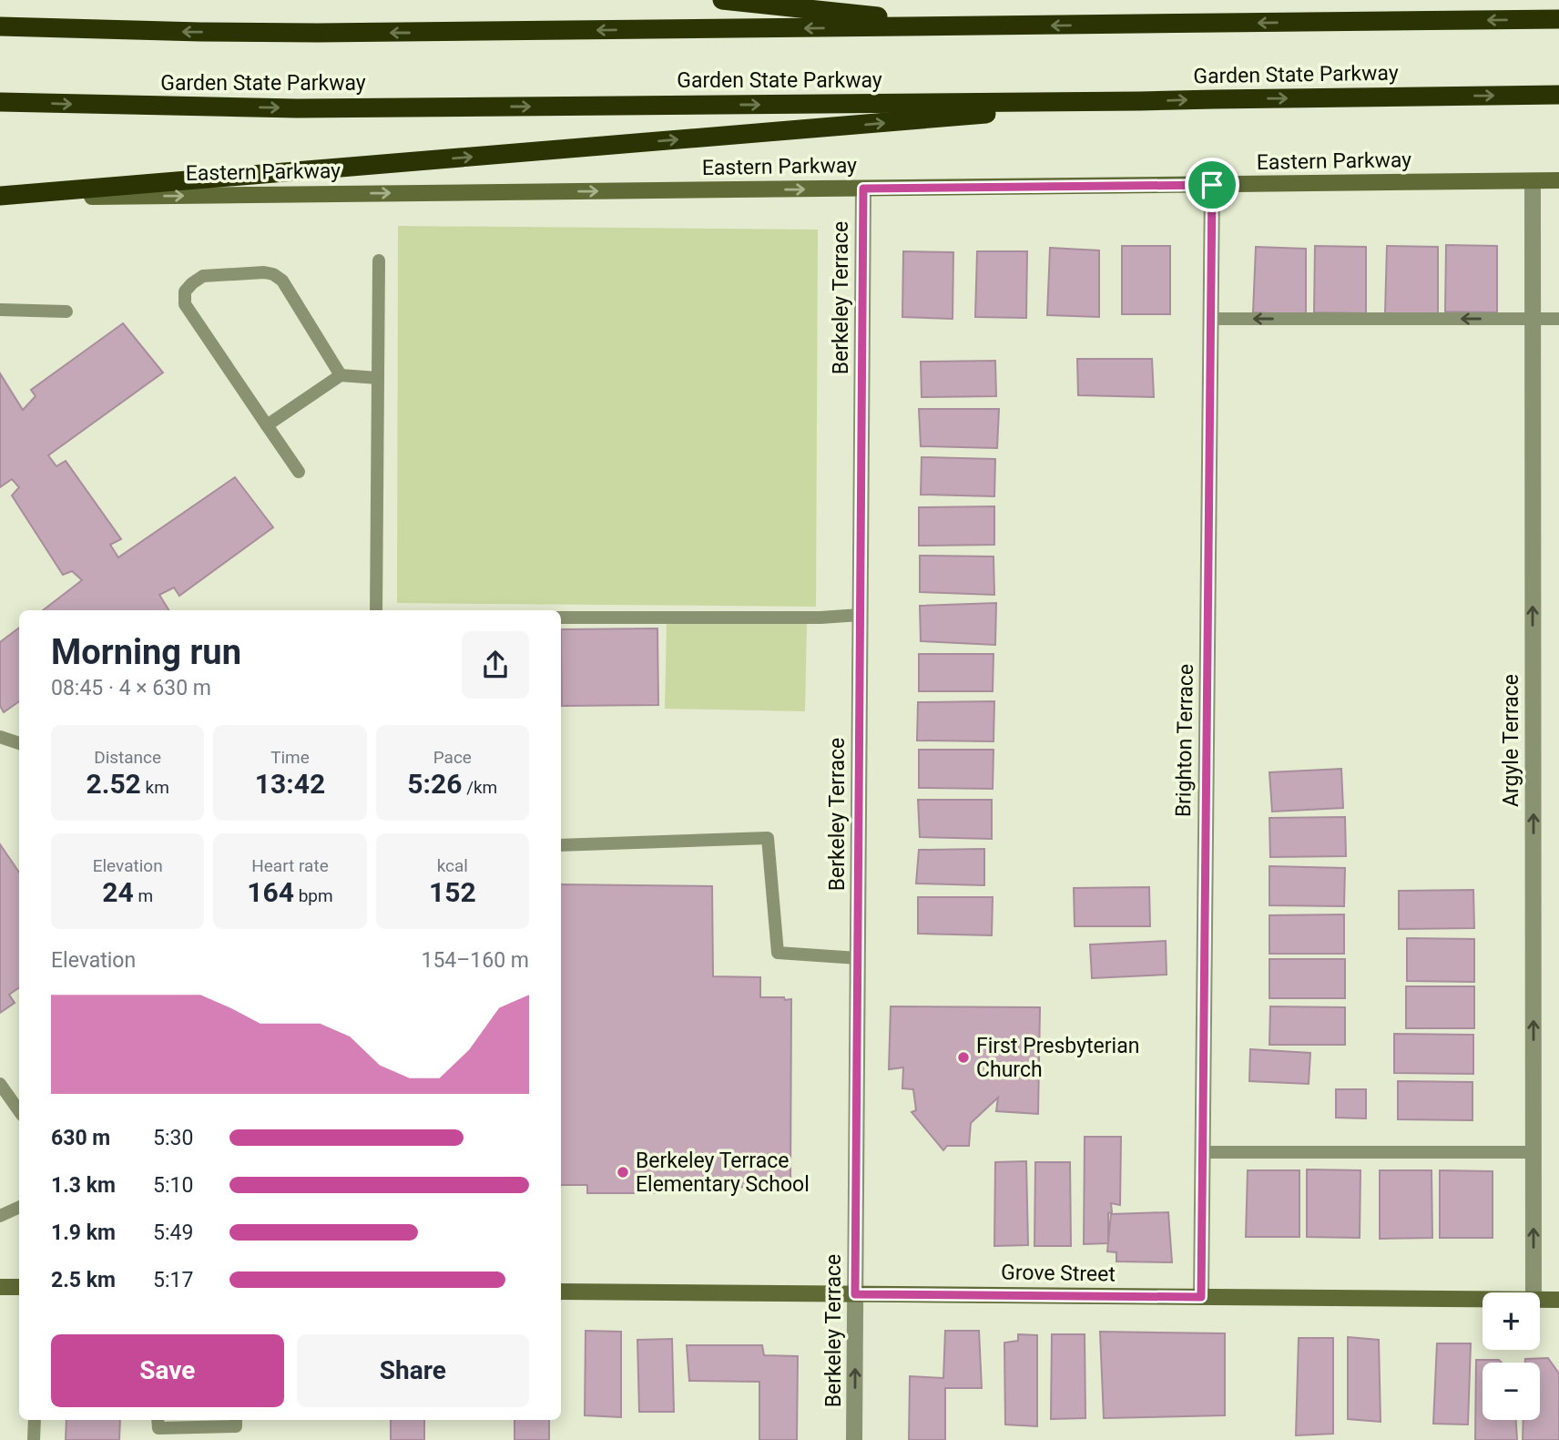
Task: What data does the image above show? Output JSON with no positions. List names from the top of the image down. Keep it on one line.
{"streets":{"highway":["Garden State Parkway"],"main road":["Eastern Parkway","Grove Street"],"street":["Berkeley Terrace","Brighton Terrace","Argyle Terrace"]},"crossings":[["Eastern Parkway","Berkeley Terrace"],["Eastern Parkway","Brighton Terrace"],["Eastern Parkway","Argyle Terrace"],["Berkeley Terrace","Grove Street"],["Brighton Terrace","Grove Street"]],"one_way":["Eastern Parkway","Argyle Terrace"],"places":["First Presbyterian Church","Berkeley Terrace Elementary School"],"page":{"heading":["Morning run","08:45 · 4 × 630 m"],"stats":[["Distance","2.52 km"],["Time","13:42"],["Pace","5:26 /km"],["Elevation","24 m"],["Heart rate","164 bpm"],["kcal","152"]],"chart":["Elevation","154–160 m"],"list":[{"name":"630 m","note":"5:30"},{"name":"1.3 km","note":"5:10"},{"name":"1.9 km","note":"5:49"},{"name":"2.5 km","note":"5:17"}],"map_buttons":["+","−"],"buttons":["Save","Share"]}}
